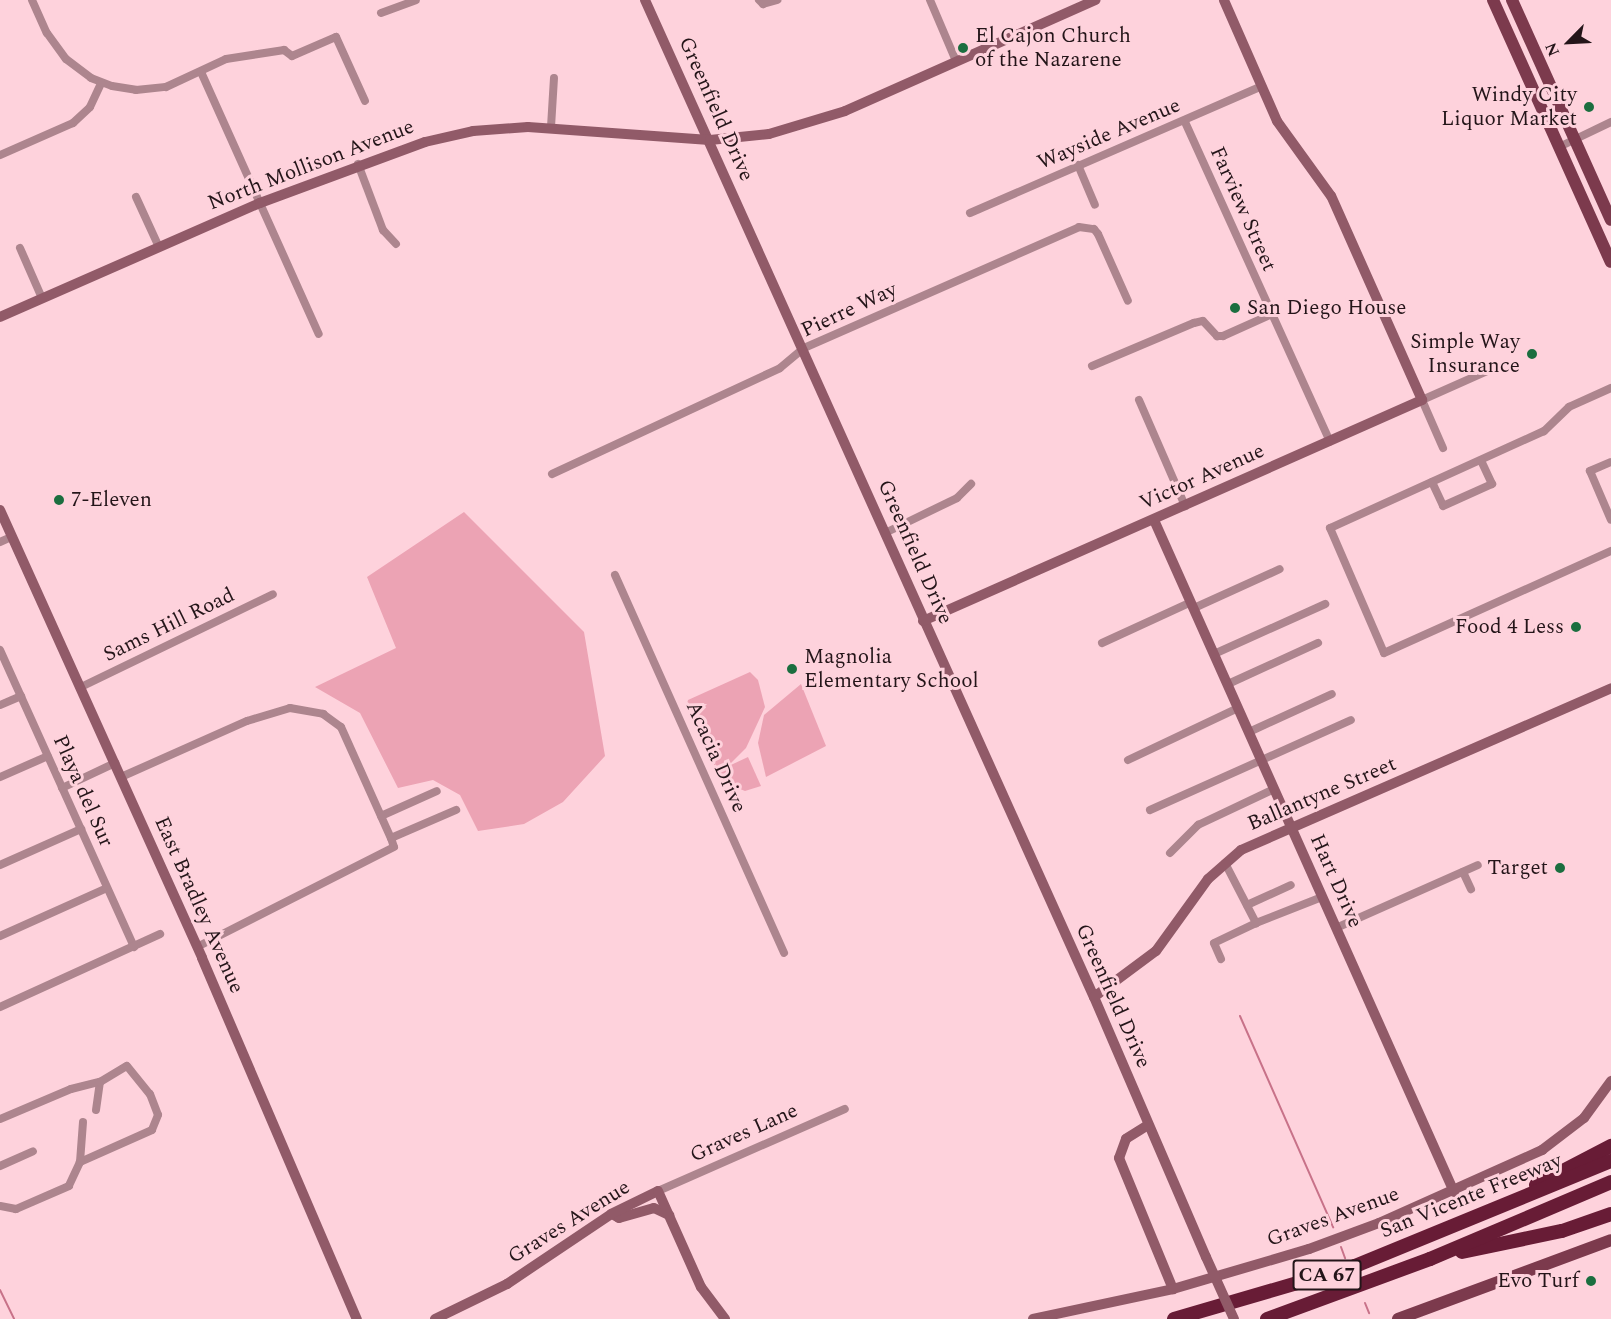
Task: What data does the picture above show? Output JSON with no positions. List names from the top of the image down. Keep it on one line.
{"streets":{"highway":["San Vicente Freeway","CA 67"],"main road":["Greenfield Drive","North Mollison Avenue","Victor Avenue","Ballantyne Street","Hart Drive","East Bradley Avenue","Graves Avenue"],"street":["Wayside Avenue","Farview Street","Pierre Way","Sams Hill Road","Acacia Drive","Playa del Sur","Graves Lane"]},"crossings":[["Greenfield Drive","North Mollison Avenue"],["Greenfield Drive","Pierre Way"],["Greenfield Drive","Victor Avenue"],["Greenfield Drive","Ballantyne Street"],["Wayside Avenue","Farview Street"],["Farview Street","Victor Avenue"],["Victor Avenue","Hart Drive"],["Sams Hill Road","East Bradley Avenue"],["Ballantyne Street","Hart Drive"],["Hart Drive","Graves Avenue"],["Graves Lane","Graves Avenue"]],"places":["El Cajon Church of the Nazarene","Windy City Liquor Market","San Diego House","Simple Way Insurance","7-Eleven","Food 4 Less","Magnolia Elementary School","Target","Evo Turf"],"north":"bottom left"}
